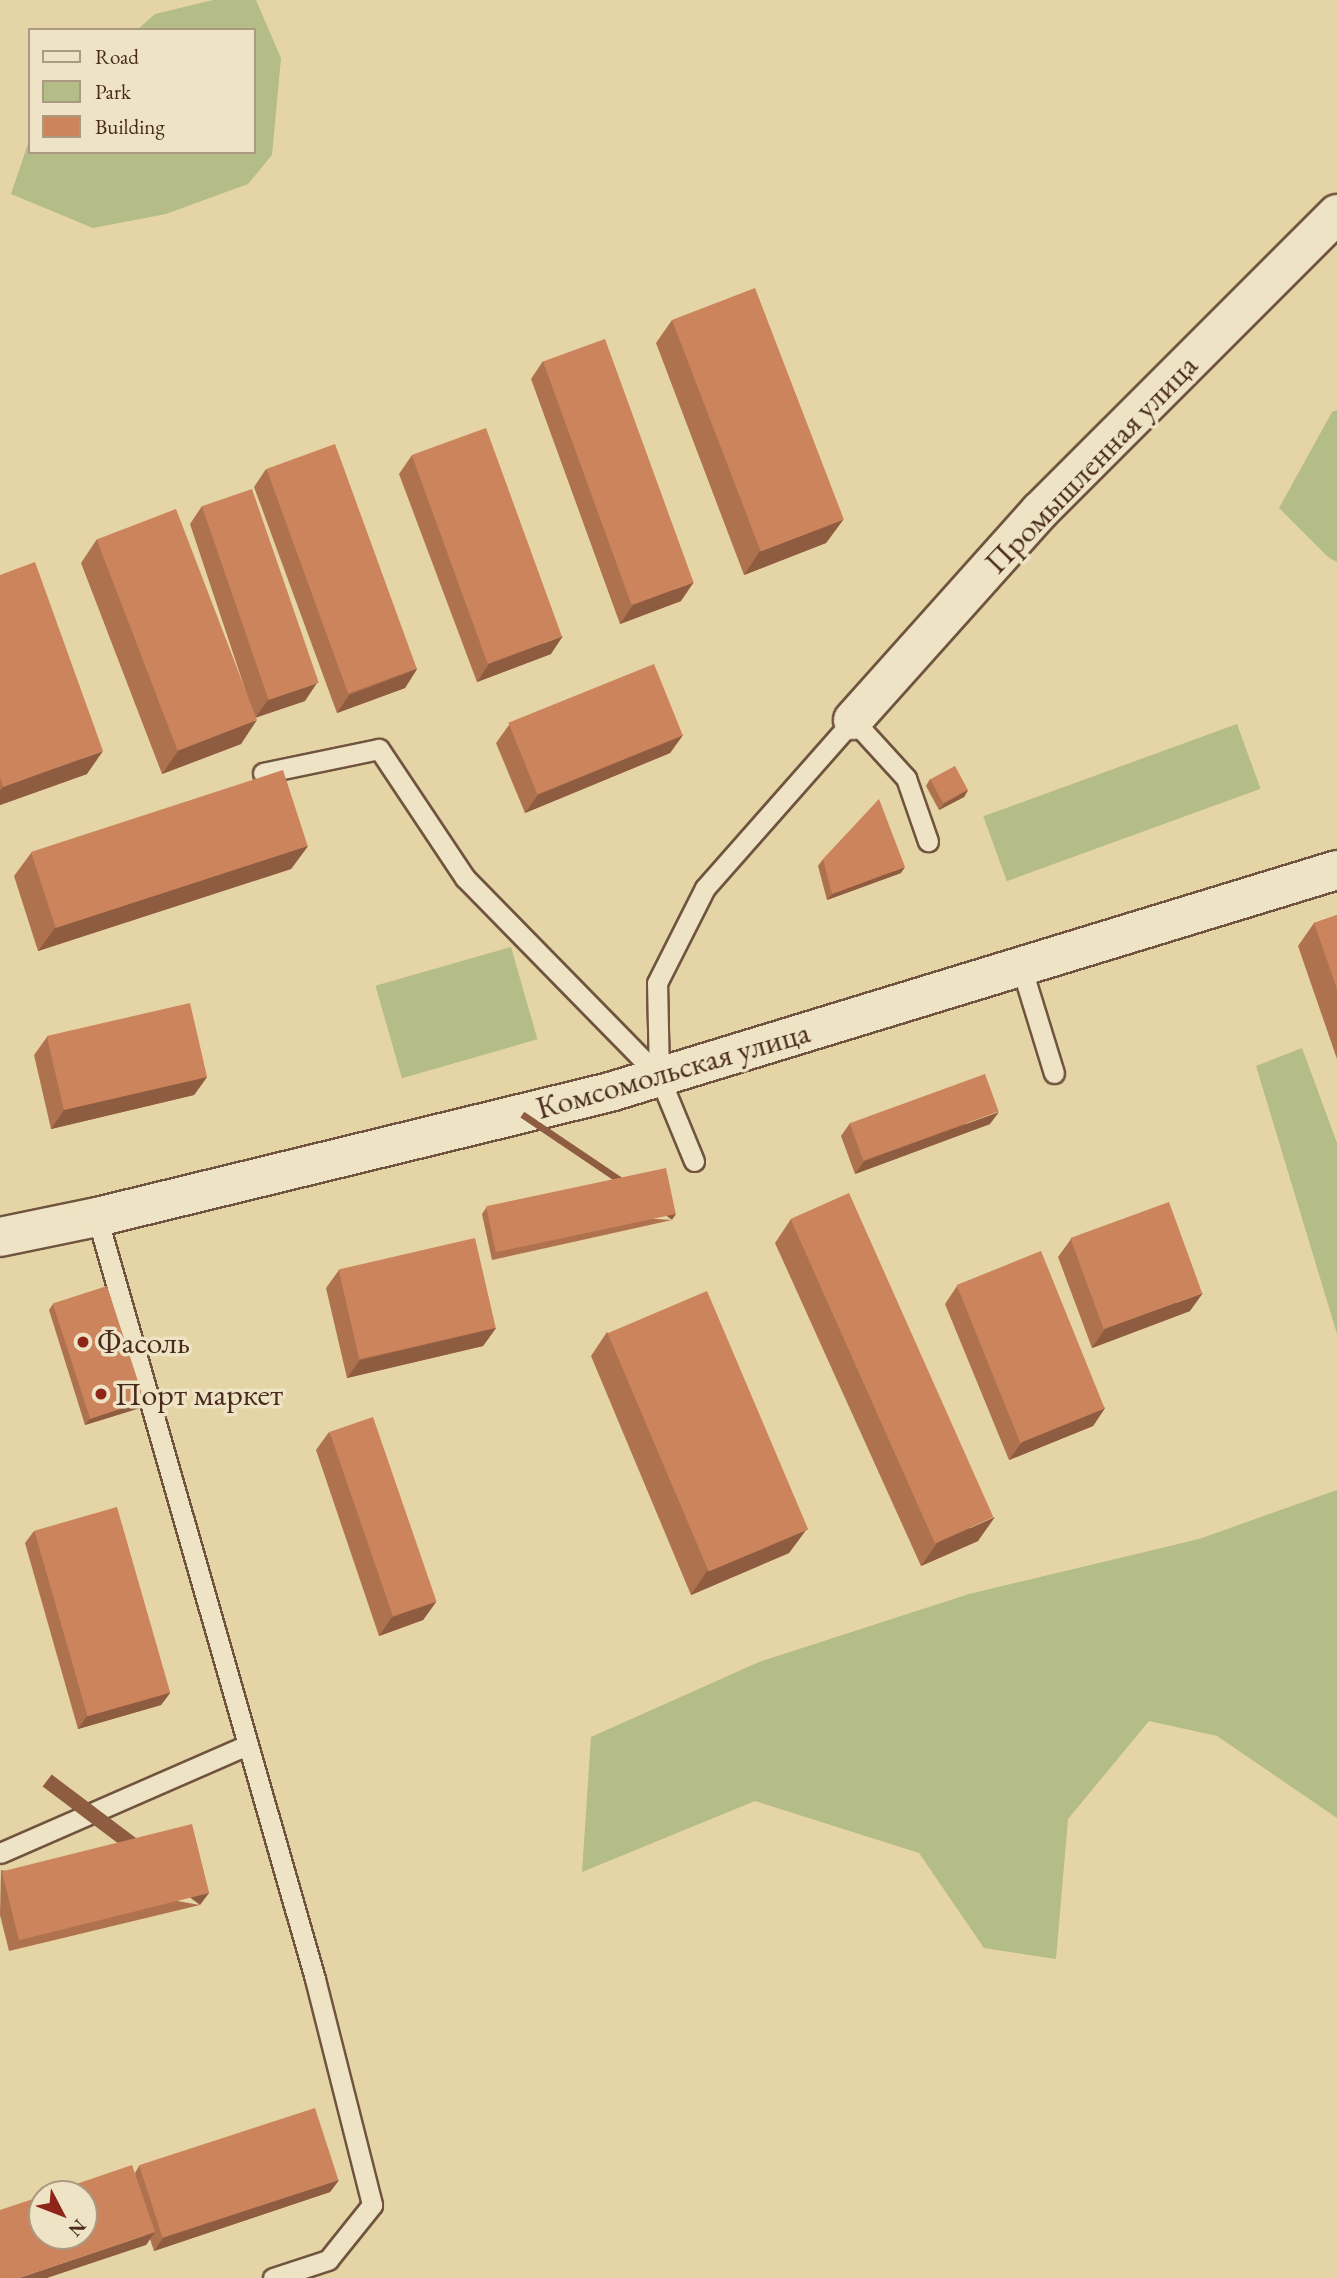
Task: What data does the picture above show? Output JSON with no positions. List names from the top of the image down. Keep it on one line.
{"streets":{"street":["Промышленная улица","Комсомольская улица"]},"places":["Фасоль","Порт маркет"],"legend":["Road","Park","Building"],"north":"bottom right"}
